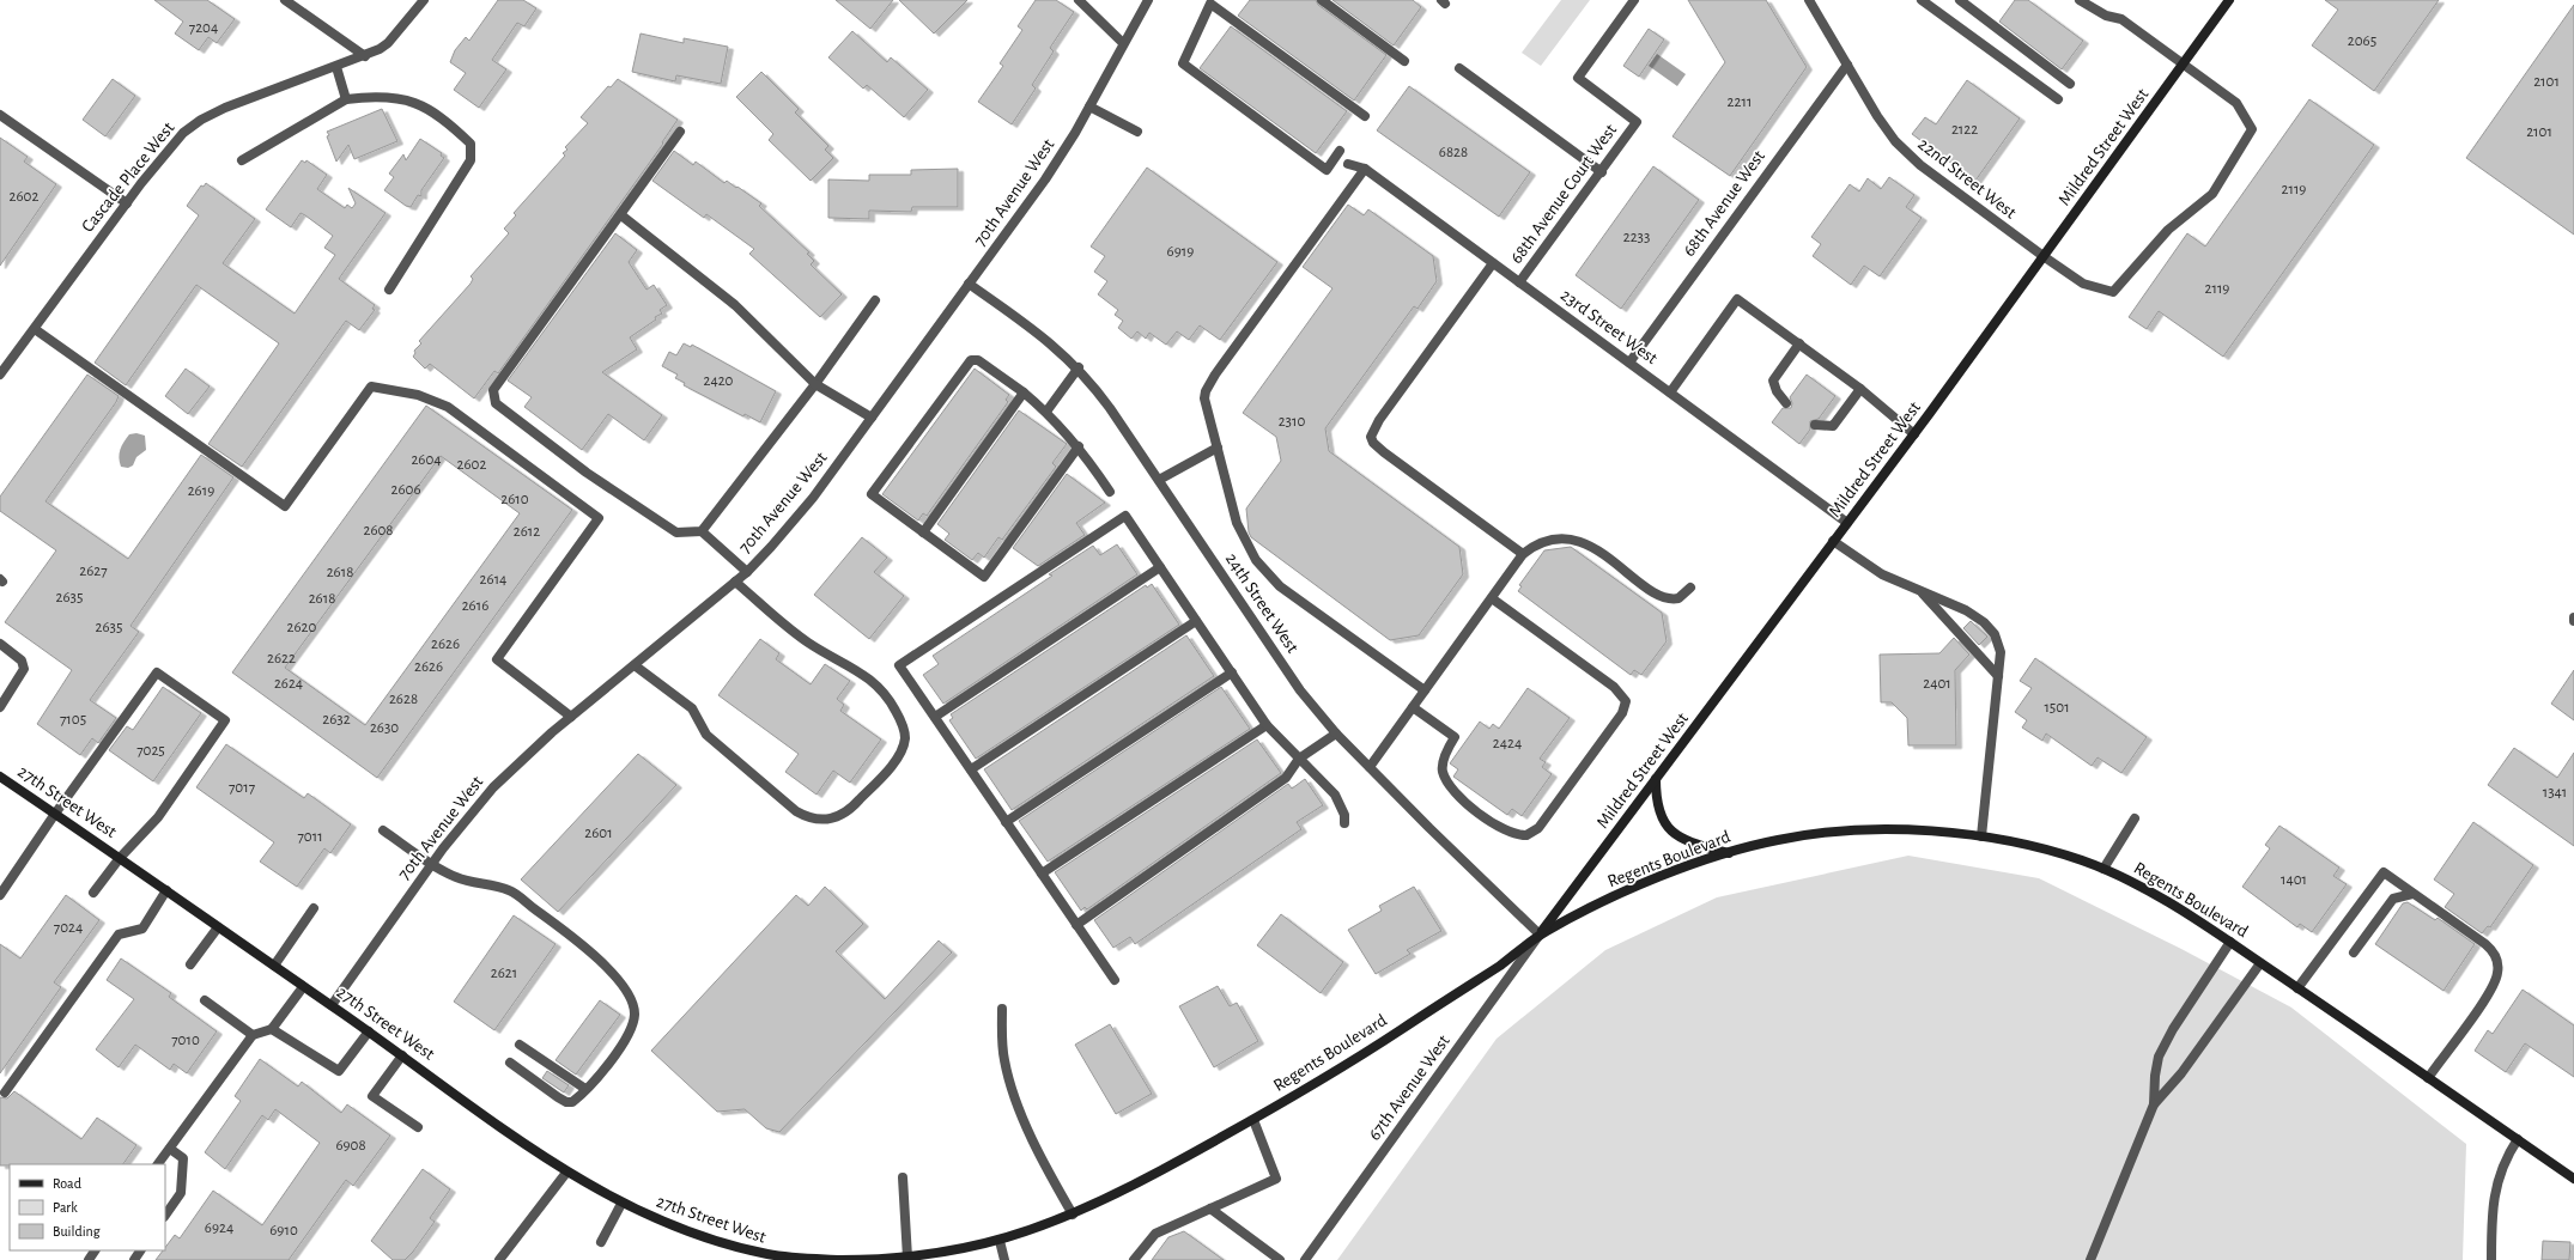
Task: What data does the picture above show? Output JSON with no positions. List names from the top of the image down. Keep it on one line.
{"streets":{"main road":["Mildred Street West","27th Street West","Regents Boulevard"],"street":["Cascade Place West","22nd Street West","70th Avenue West","68th Avenue Court West","68th Avenue West","23rd Street West","24th Street West","67th Avenue West"]},"crossings":[["Mildred Street West","22nd Street West"],["Mildred Street West","23rd Street West"],["Mildred Street West","24th Street West"],["Mildred Street West","Regents Boulevard"],["Mildred Street West","67th Avenue West"],["22nd Street West","68th Avenue West"],["70th Avenue West","24th Street West"],["70th Avenue West","27th Street West"],["68th Avenue Court West","23rd Street West"],["68th Avenue West","23rd Street West"],["24th Street West","Regents Boulevard"],["24th Street West","67th Avenue West"],["27th Street West","Regents Boulevard"],["Regents Boulevard","67th Avenue West"]],"house_numbers":["7204","2065","2101","2211","2122","2101","6828","2119","2602","2233","6919","2119","2420","2310","2604","2602","2606","2619","2610","2608","2612","2627","2618","2614","2635","2618","2616","2635","2620","2626","2622","2626","2624","2401","2628","1501","7105","2632","2630","2424","7025","7017","1341","2601","7011","1401","7024","2621","7010","6908","6924","6910"],"legend":["Road","Park","Building"]}
